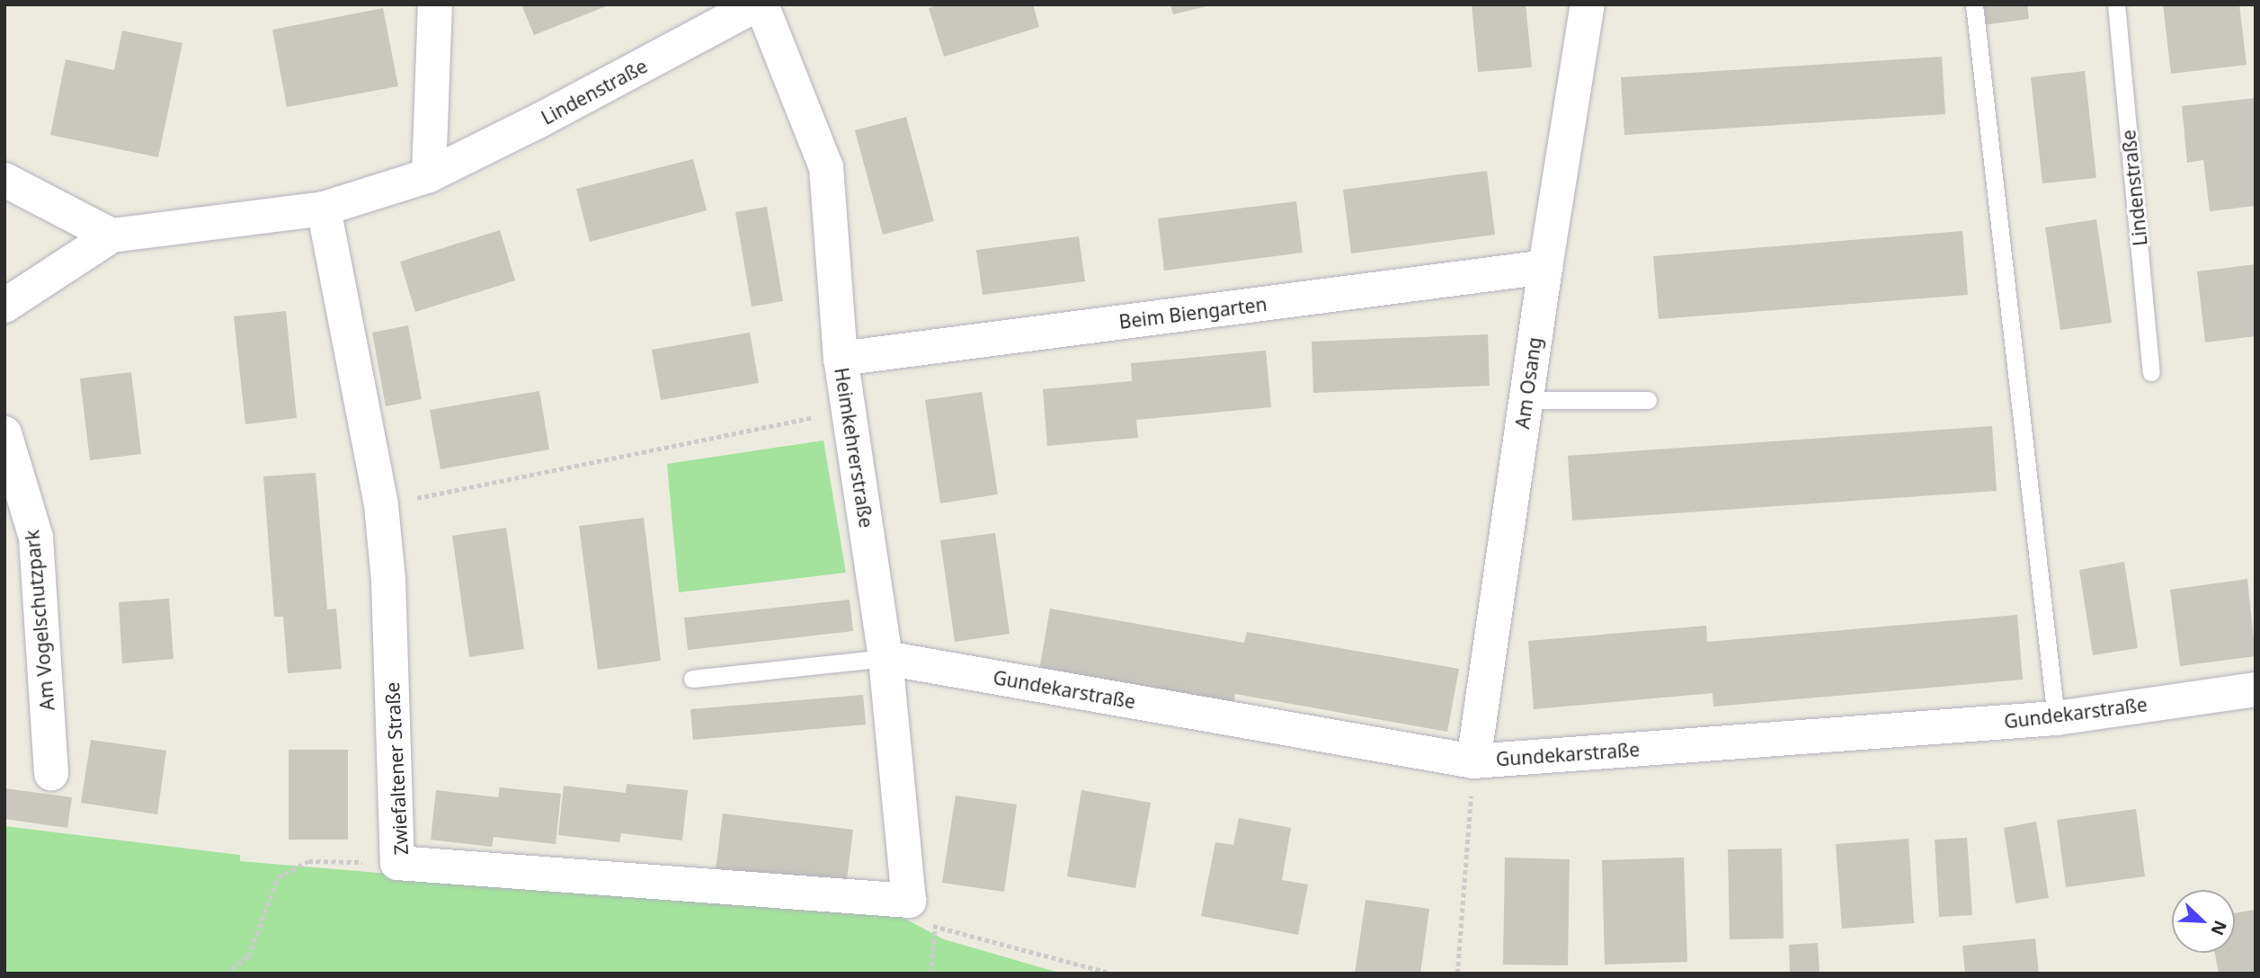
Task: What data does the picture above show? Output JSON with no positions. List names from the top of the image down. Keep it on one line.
{"streets":{"street":["Lindenstraße","Beim Biengarten","Am Osang","Heimkehrerstraße","Am Vogelschutzpark","Gundekarstraße","Zwiefaltener Straße"]},"crossings":[["Lindenstraße","Heimkehrerstraße"],["Lindenstraße","Zwiefaltener Straße"],["Beim Biengarten","Am Osang"],["Beim Biengarten","Heimkehrerstraße"],["Am Osang","Gundekarstraße"],["Heimkehrerstraße","Gundekarstraße"],["Heimkehrerstraße","Zwiefaltener Straße"]],"north":"bottom right"}
